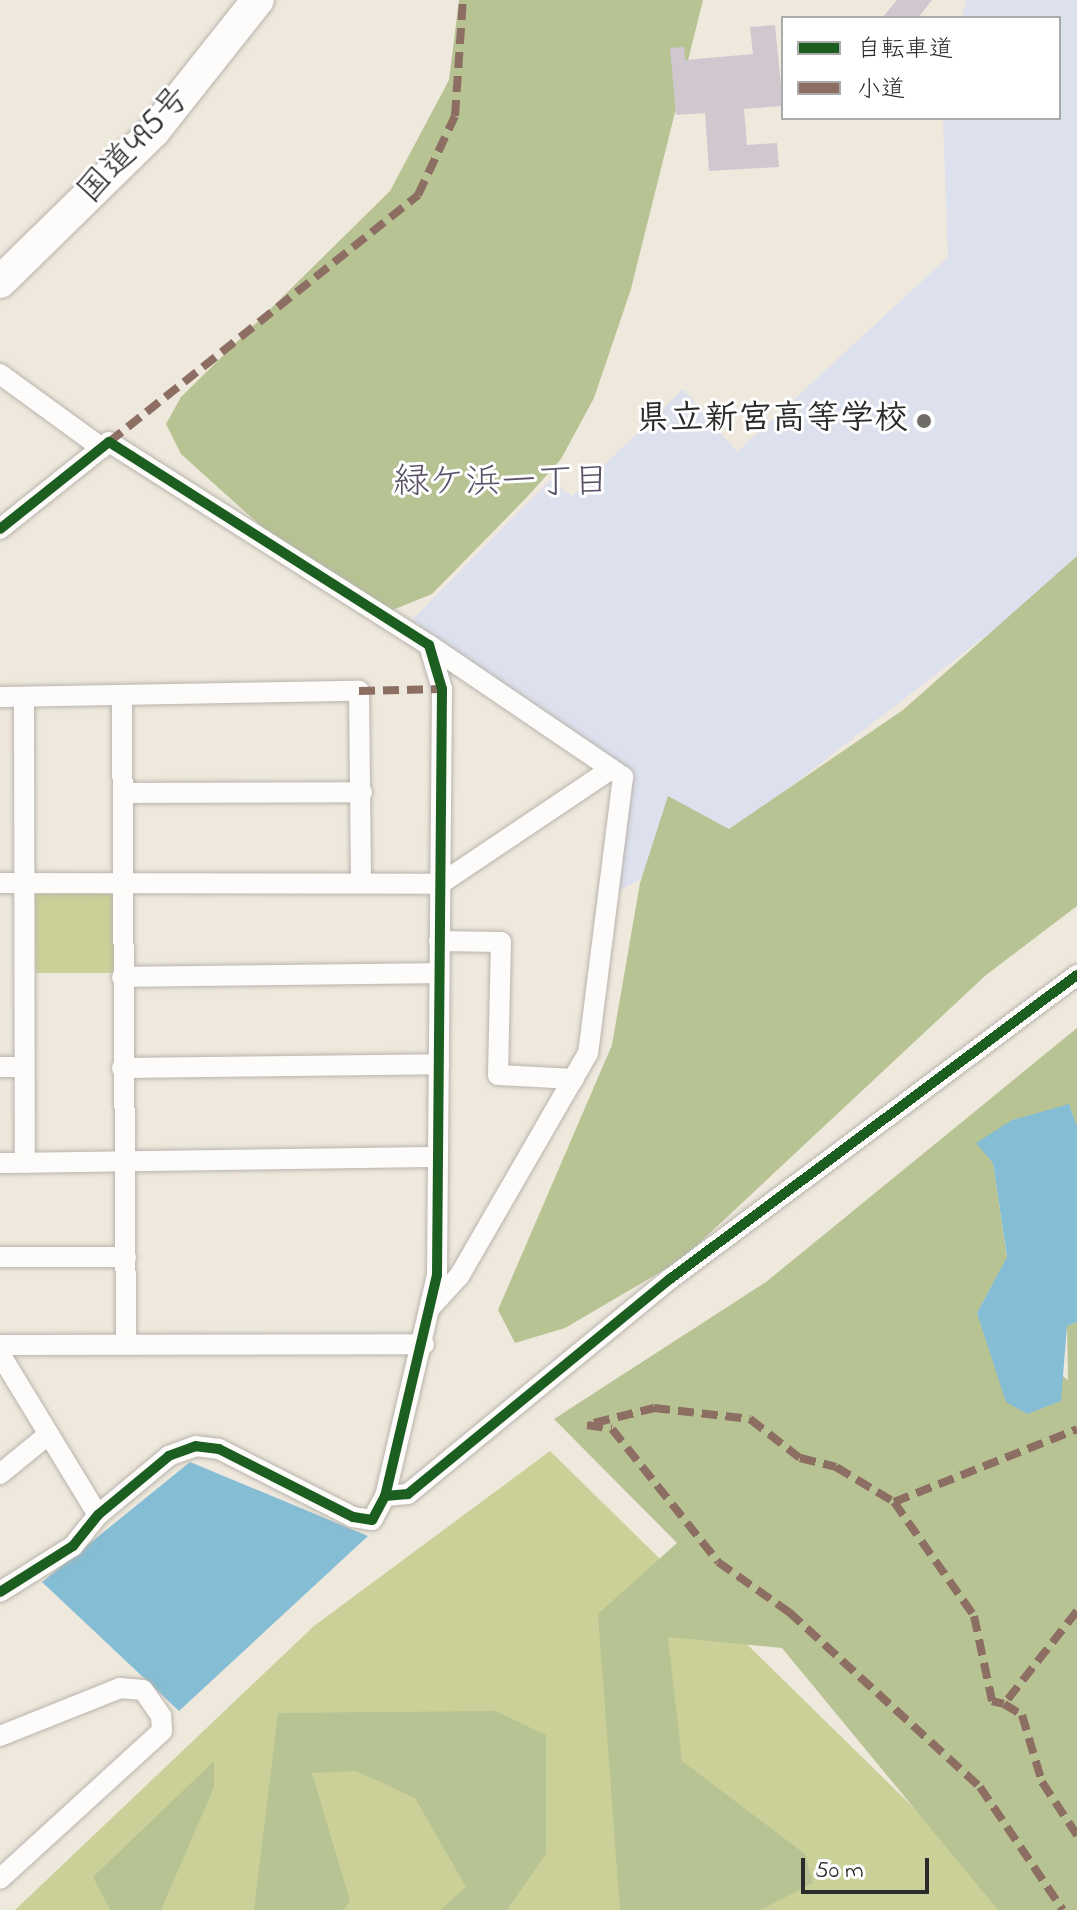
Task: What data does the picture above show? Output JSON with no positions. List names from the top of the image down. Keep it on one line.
{"streets":{"highway":["国道495号"]},"districts":["緑ケ浜一丁目"],"places":["県立新宮高等学校"],"legend":["自転車道","小道"],"scale_bar":"50 m"}
